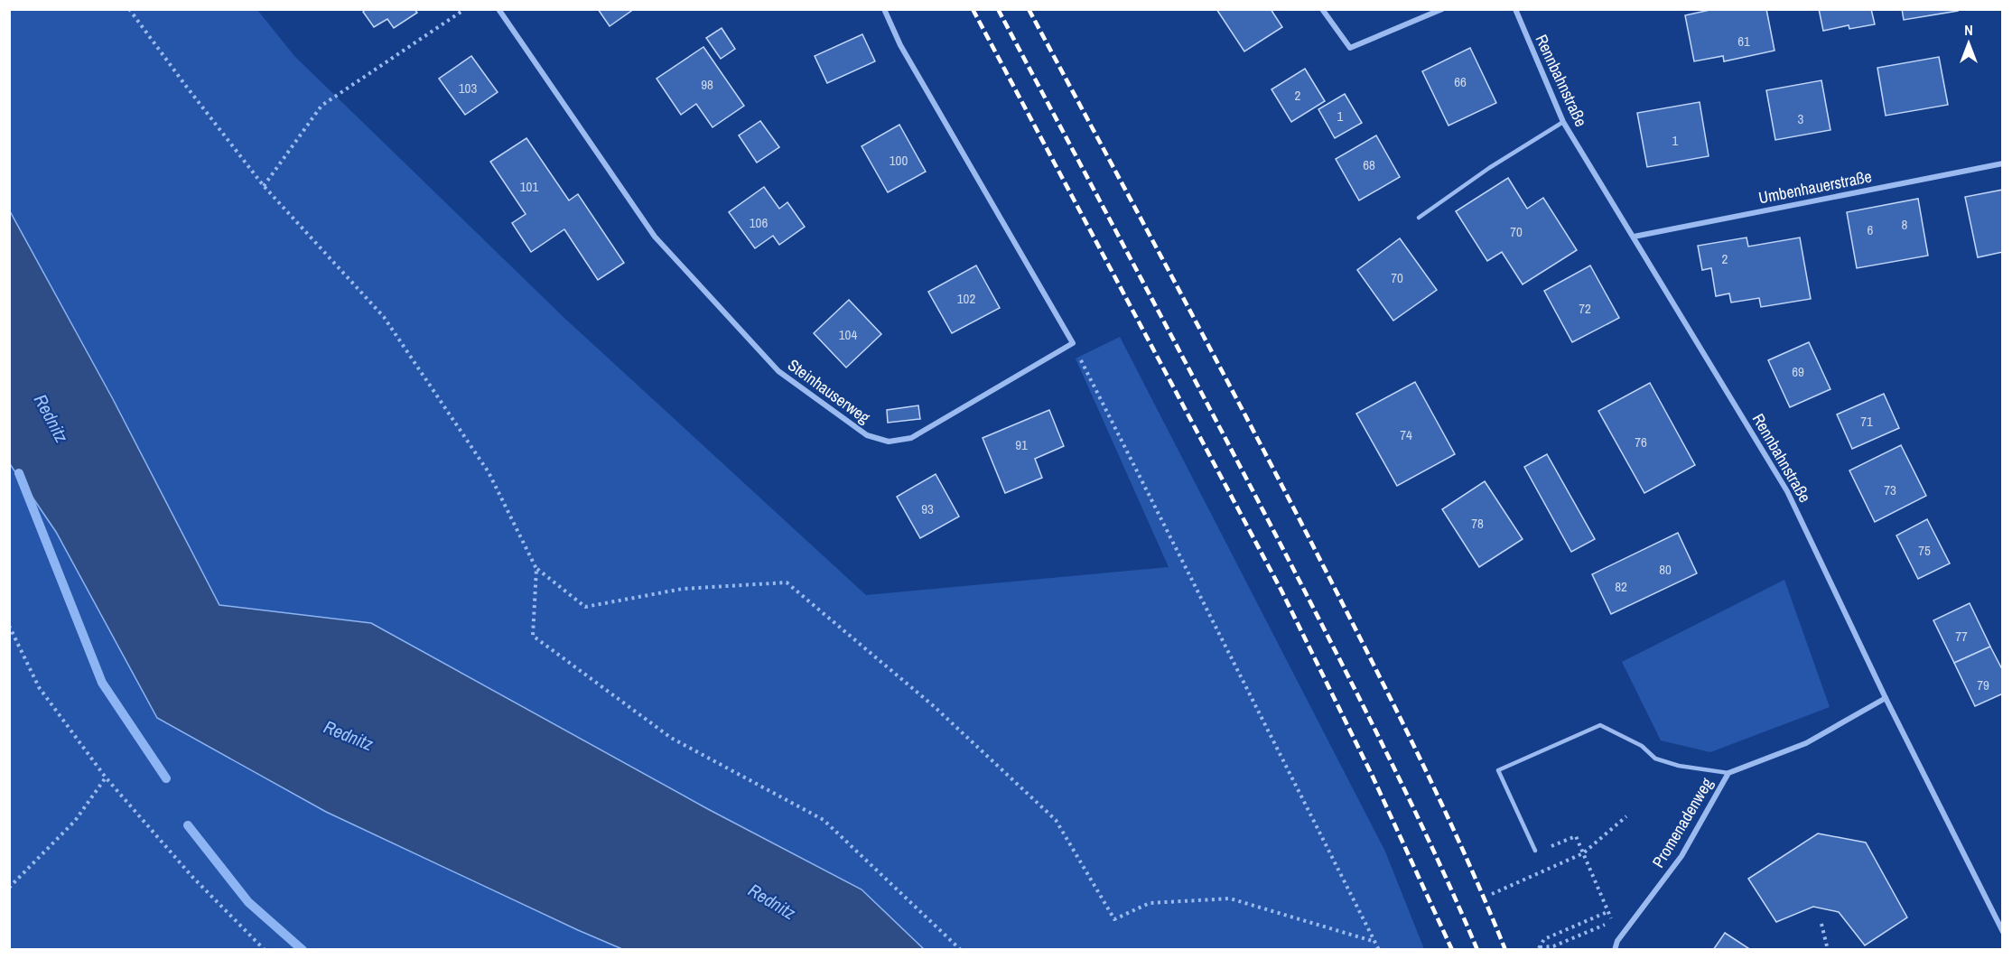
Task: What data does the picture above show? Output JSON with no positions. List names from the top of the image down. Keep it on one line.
{"streets":{"street":["Rennbahnstraße","Umbenhauerstraße","Steinhauserweg","Promenadenweg"]},"crossings":[["Rennbahnstraße","Umbenhauerstraße"],["Rennbahnstraße","Promenadenweg"]],"water":["Rednitz"],"house_numbers":["61","66","98","103","2","1","3","1","100","68","101","106","8","6","70","2","70","102","72","104","69","71","74","76","91","73","93","78","75","80","82","77","79"],"north":"top"}
